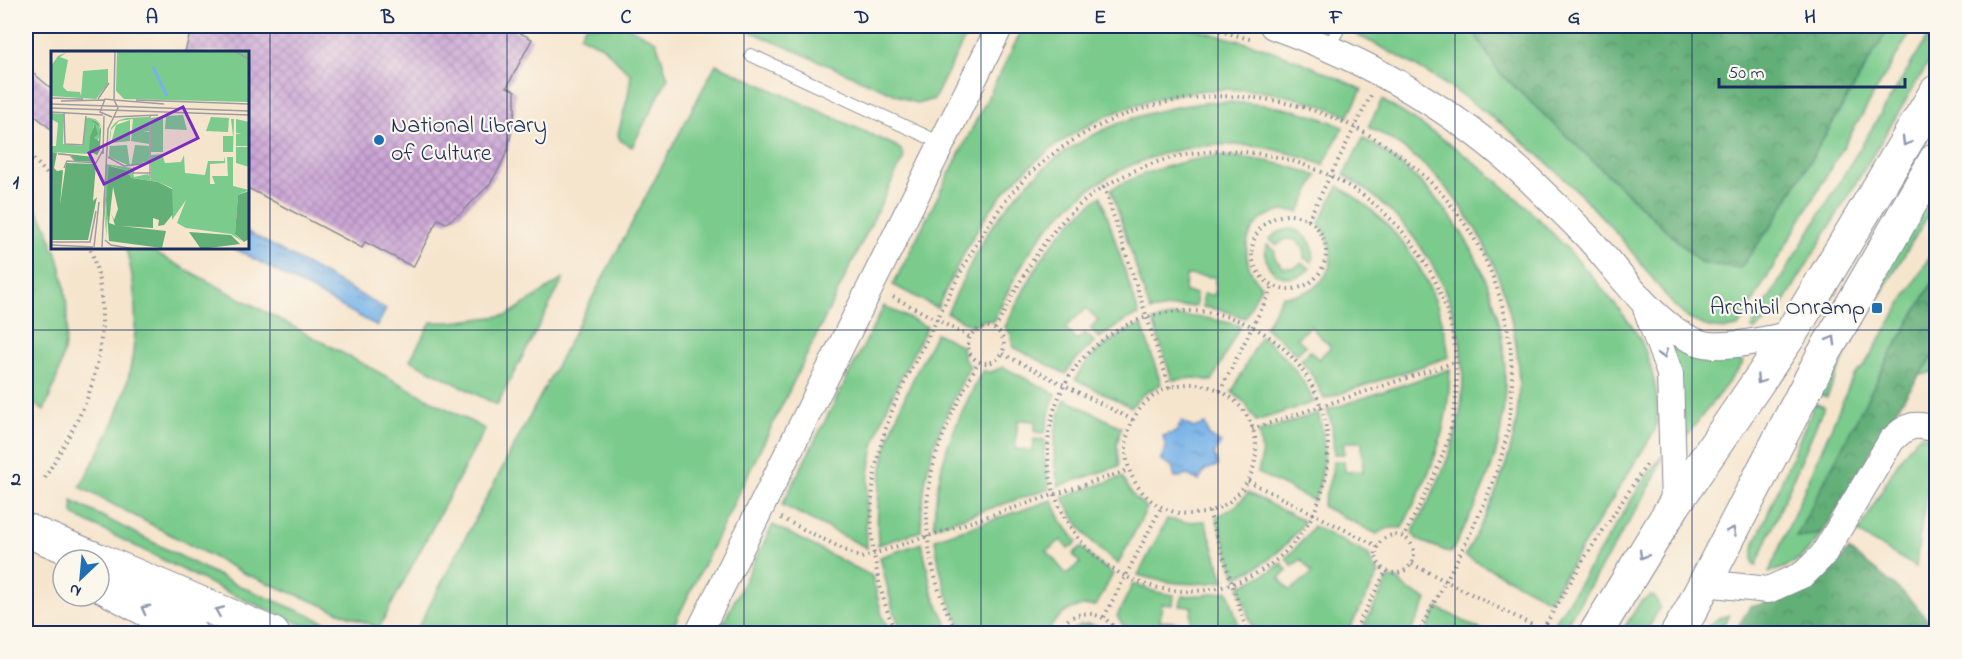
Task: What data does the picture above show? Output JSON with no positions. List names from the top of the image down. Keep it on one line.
{"places":{"other":["National Library of Culture"],"transit":["Archibil Onramp"]},"scale_bar":"50 m","north":"bottom left","grid":{"columns":["A","B","C","D","E","F","G","H"],"rows":["1","2"]}}
